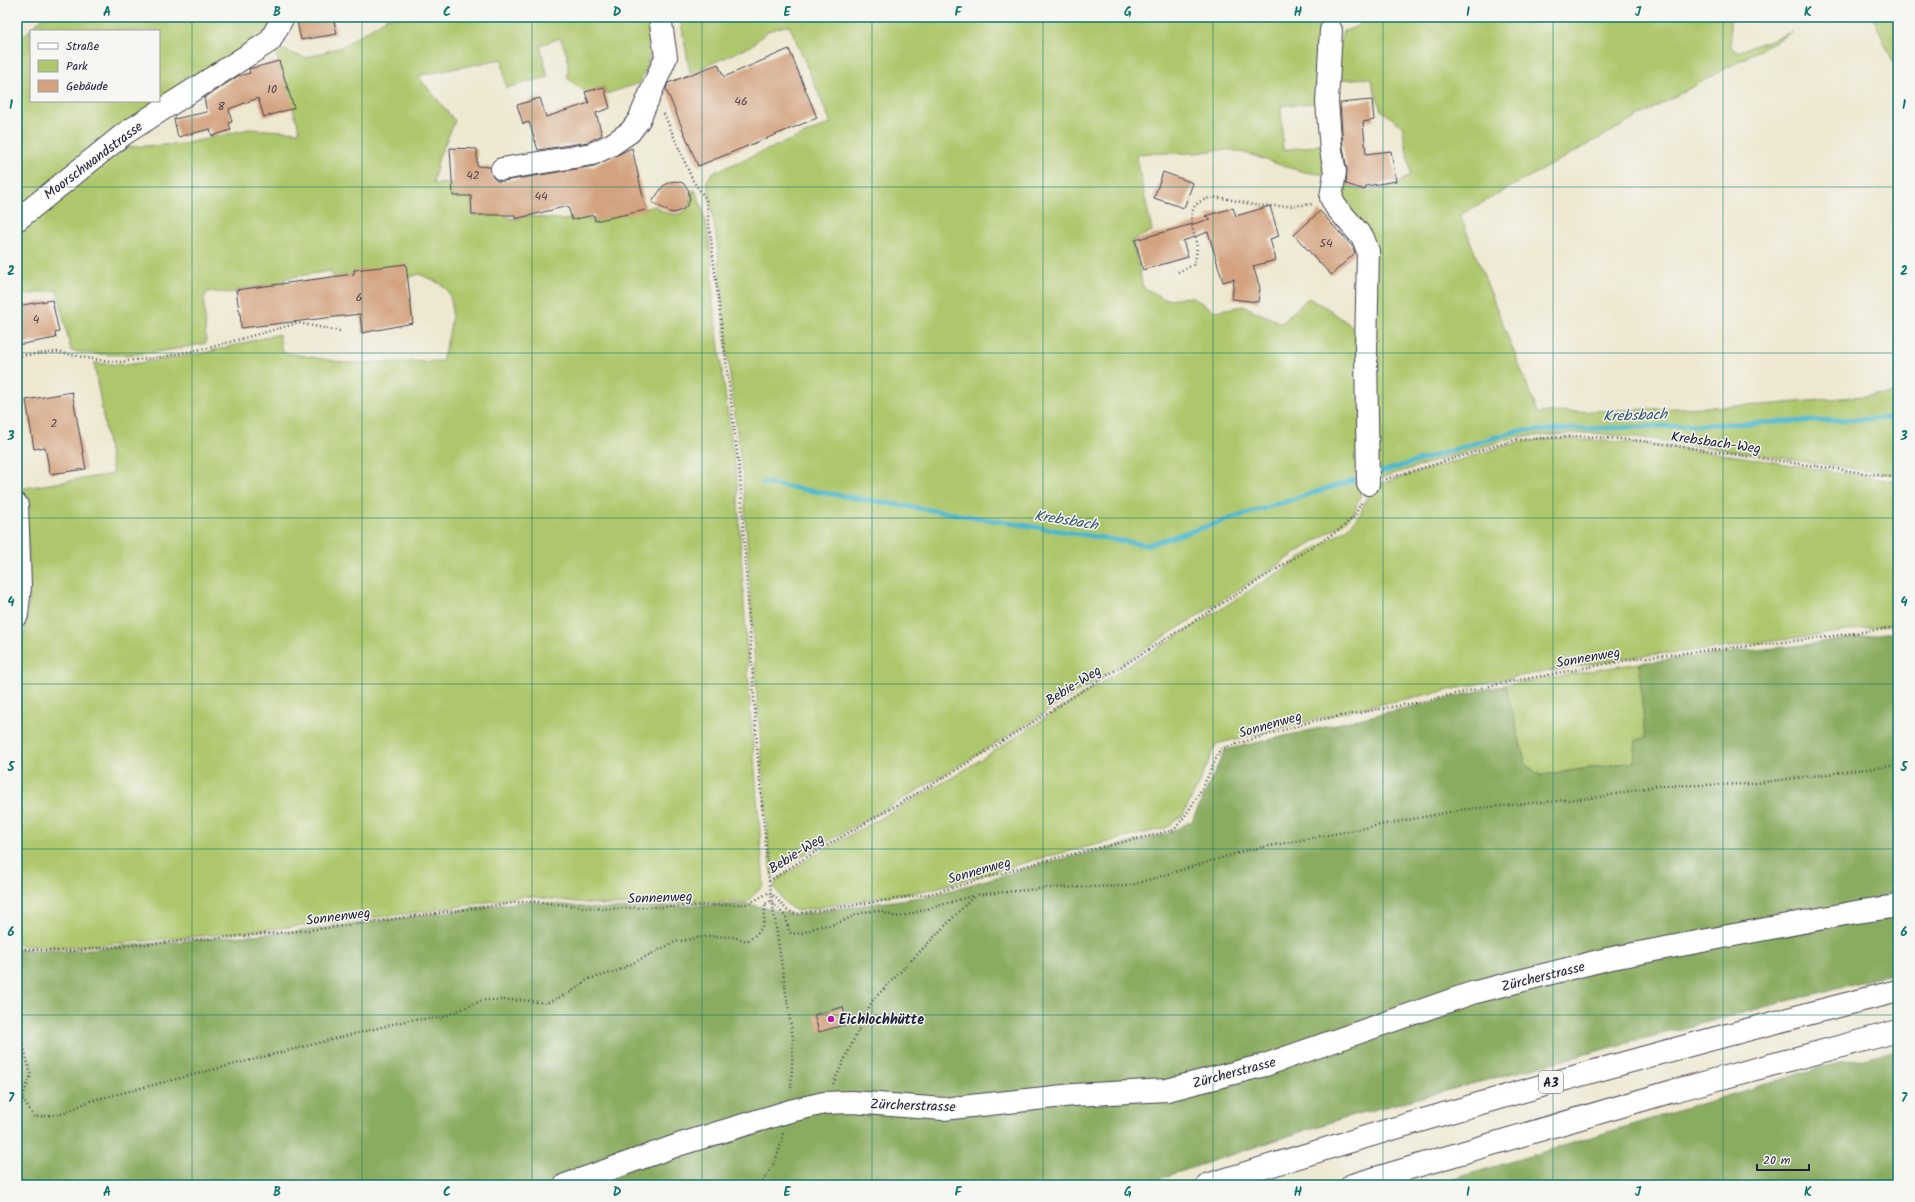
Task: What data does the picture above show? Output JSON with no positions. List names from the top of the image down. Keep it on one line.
{"streets":{"main road":["Moorschwandstrasse","Zürcherstrasse","A3"],"path":["Krebsbach-Weg","Sonnenweg","Bebie-Weg"]},"crossings":[["Krebsbach-Weg","Bebie-Weg"]],"water":["Krebsbach"],"places":["Eichlochhütte"],"house_numbers":["10","46","8","42","44","54","6","4","2"],"legend":["Straße","Park","Gebäude"],"scale_bar":"20 m","grid":{"columns":["A","B","C","D","E","F","G","H","I","J","K"],"rows":["1","2","3","4","5","6","7"]}}
